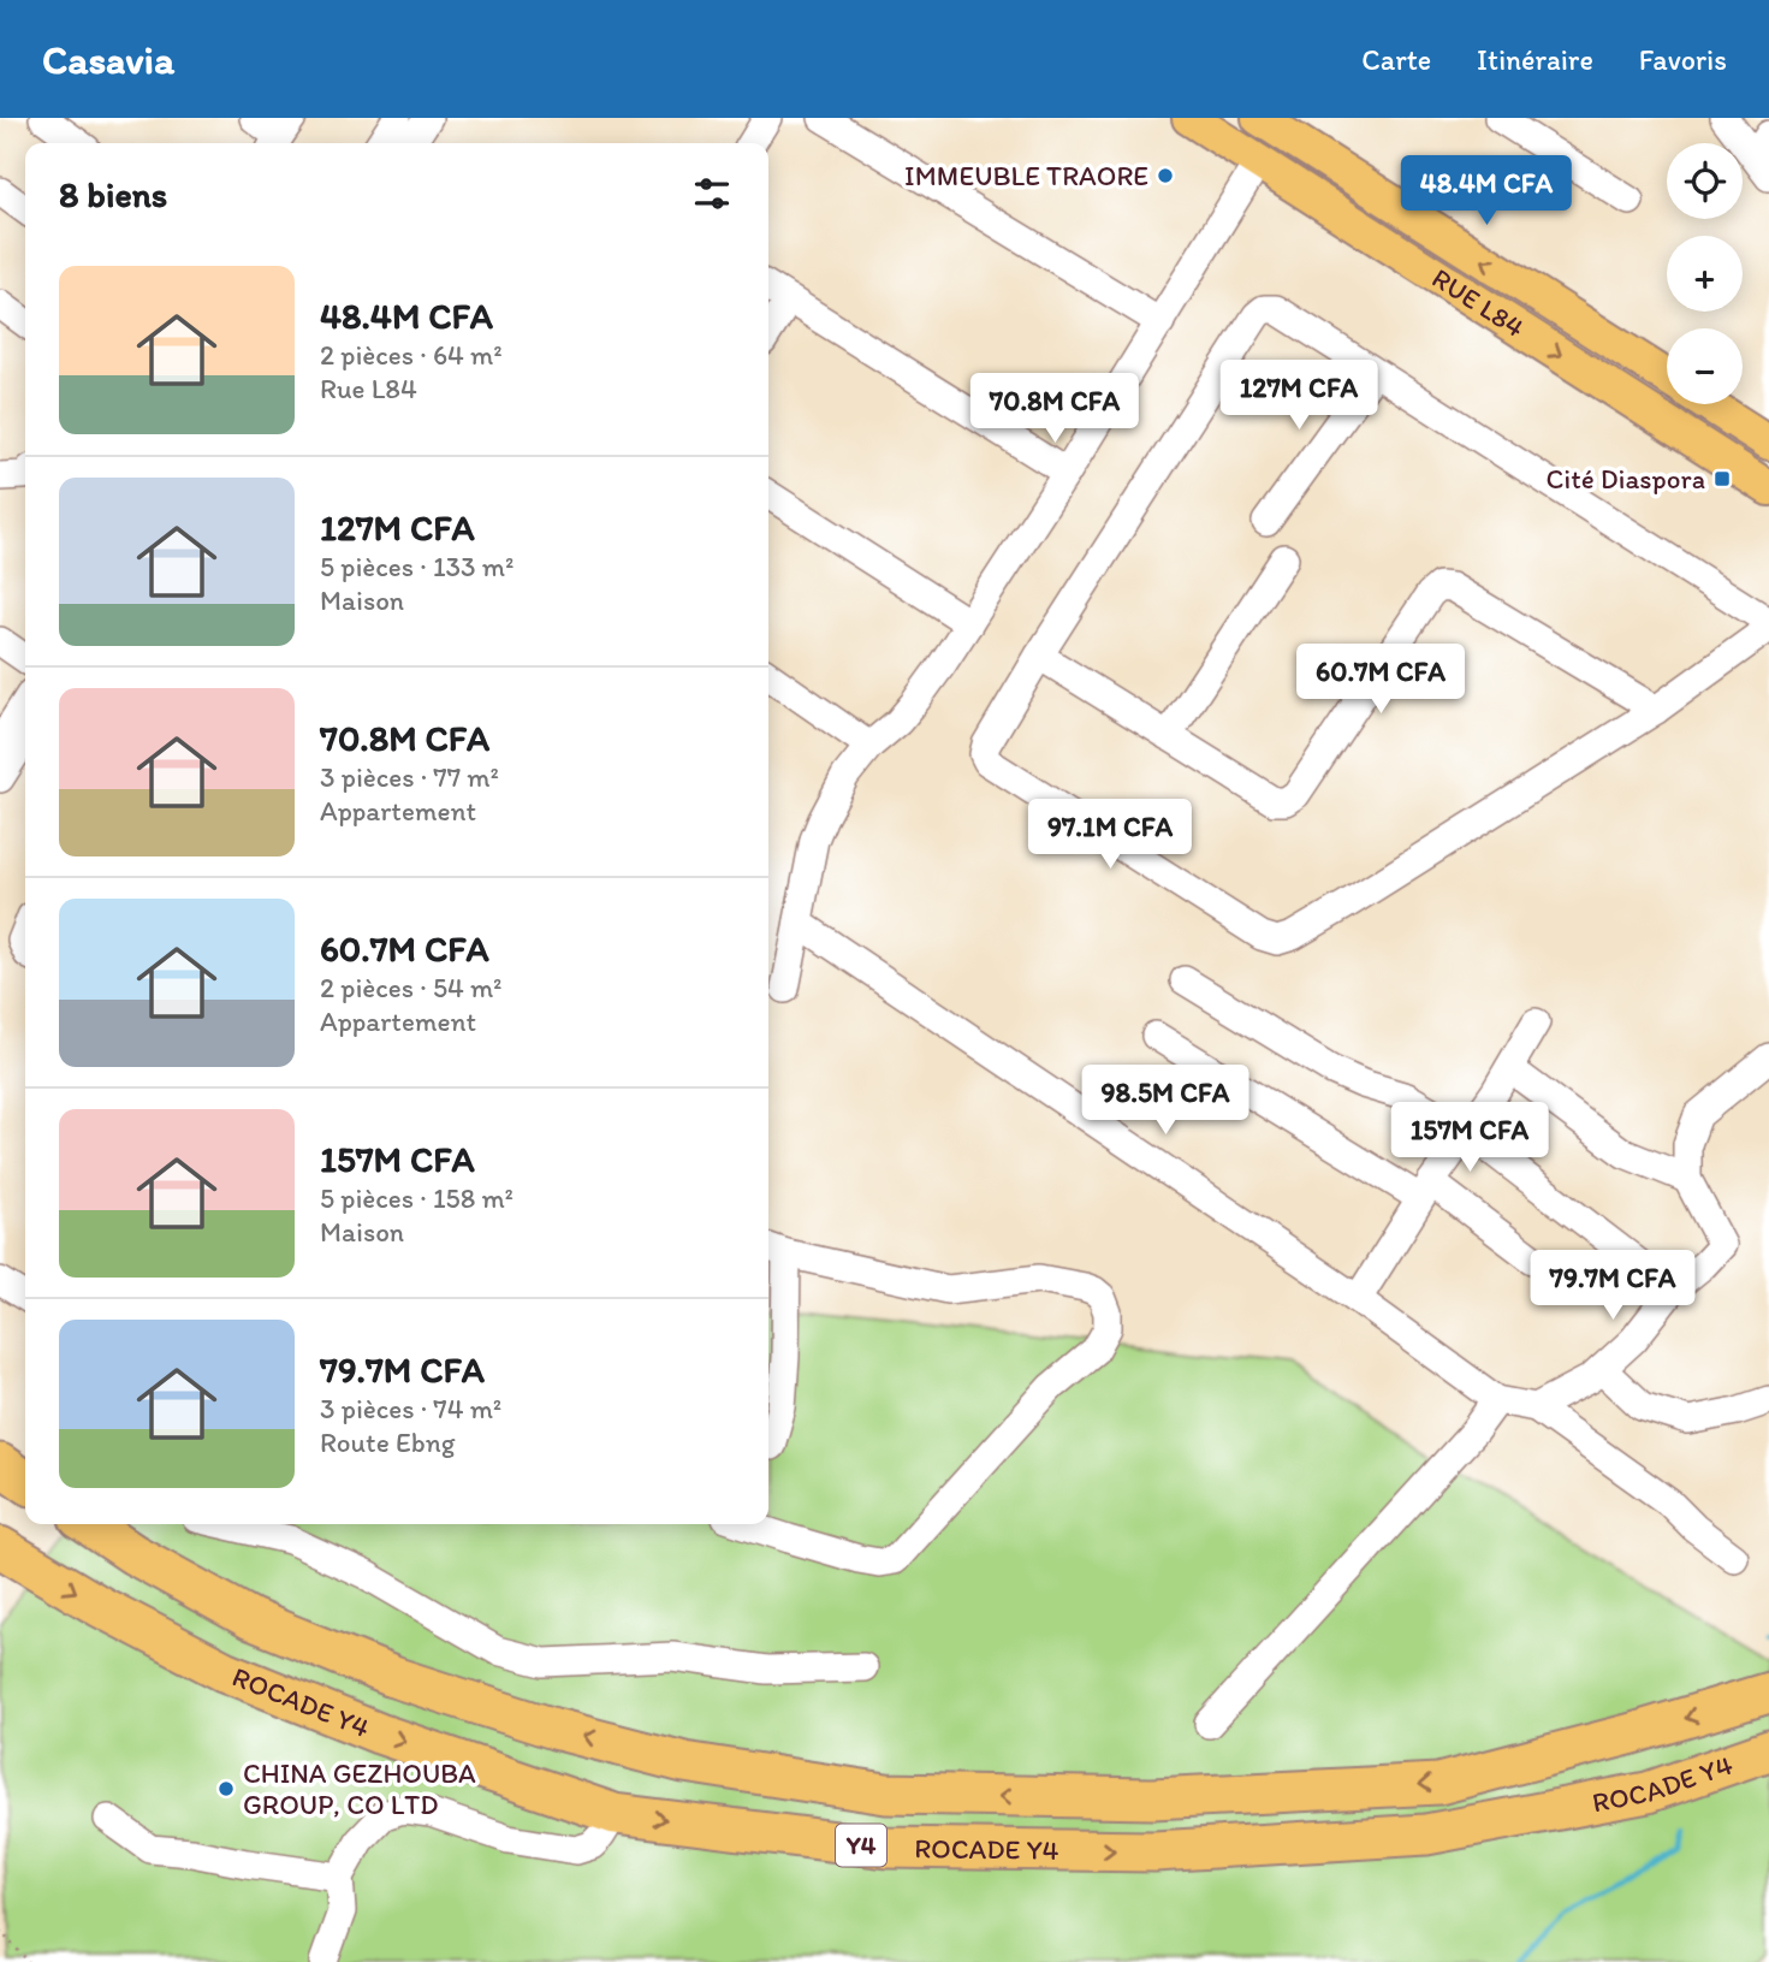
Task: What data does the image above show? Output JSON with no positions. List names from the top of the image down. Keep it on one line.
{"streets":{"highway":["ROCADE Y4","Y4"],"main road":["RUE L84"]},"places":{"other":["IMMEUBLE TRAORE","CHINA GEZHOUBA GROUP, CO LTD"],"transit":["Cité Diaspora"]},"page":{"header":"Casavia","nav":["Carte","Itinéraire","Favoris"],"map_buttons":["+","−"],"heading":"8 biens","price":["48.4M CFA","127M CFA","70.8M CFA","60.7M CFA","97.1M CFA","98.5M CFA","157M CFA","79.7M CFA"],"list":[{"name":"48.4M CFA","note":"2 pièces · 64 m² · Rue L84"},{"name":"127M CFA","note":"5 pièces · 133 m² · Maison"},{"name":"70.8M CFA","note":"3 pièces · 77 m² · Appartement"},{"name":"60.7M CFA","note":"2 pièces · 54 m² · Appartement"},{"name":"157M CFA","note":"5 pièces · 158 m² · Maison"},{"name":"79.7M CFA","note":"3 pièces · 74 m² · Route Ebng"}]}}
